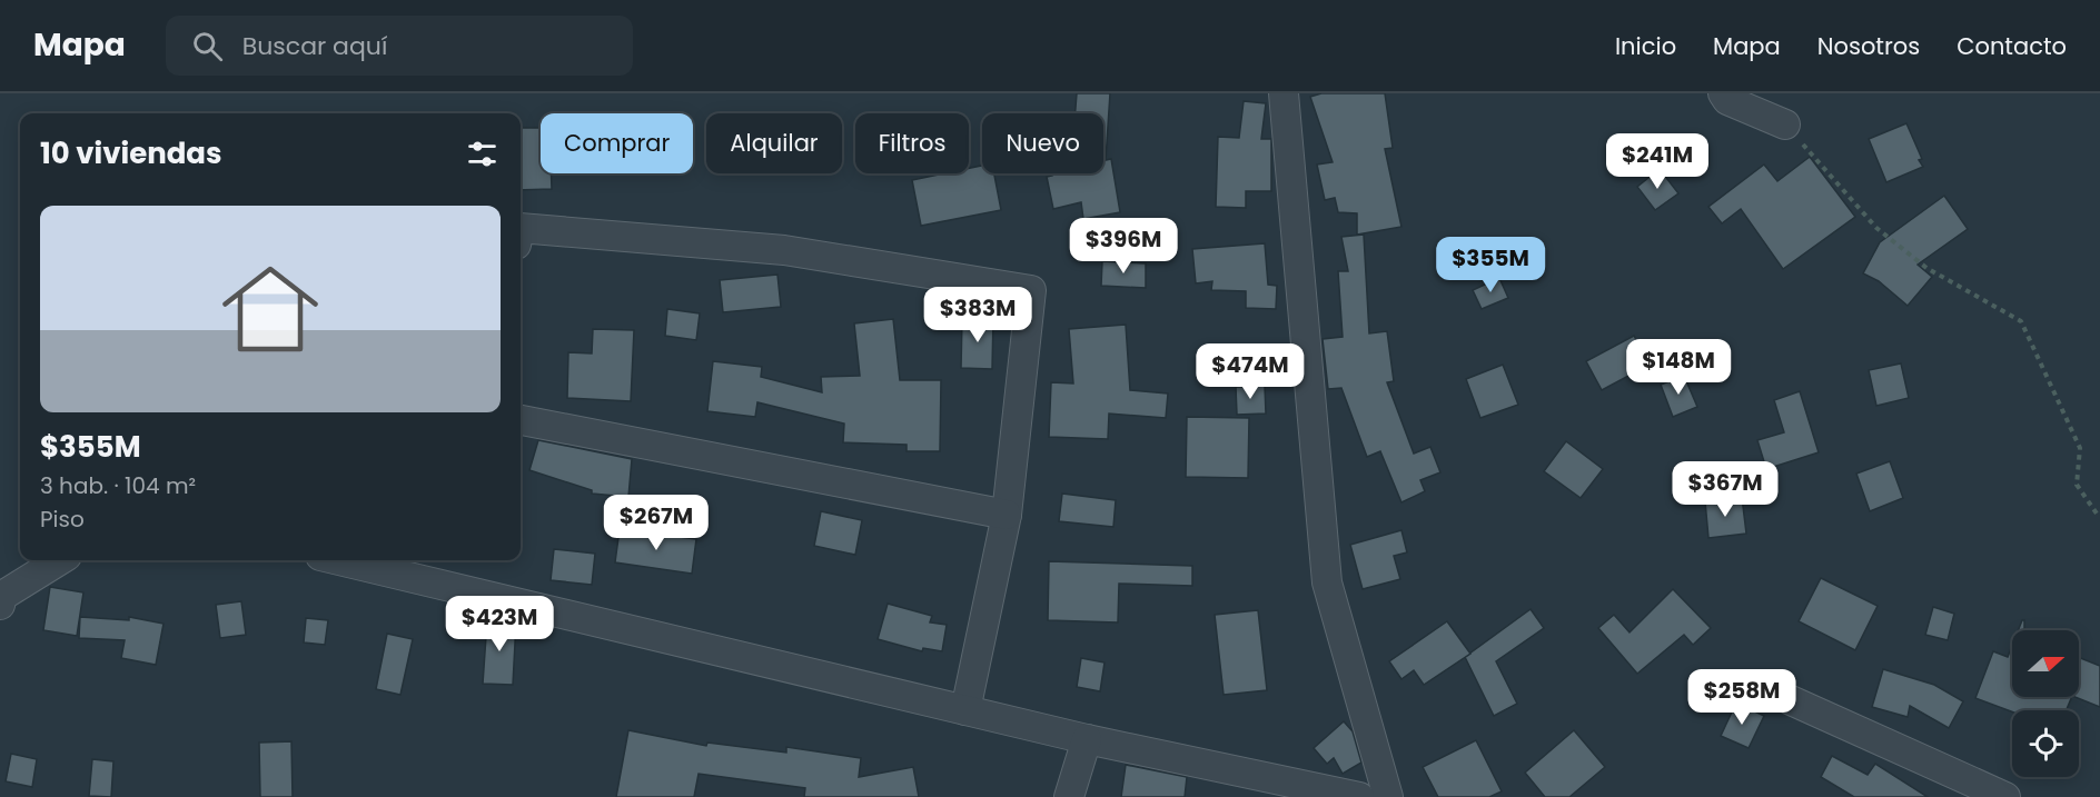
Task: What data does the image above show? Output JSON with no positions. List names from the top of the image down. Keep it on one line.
{"north":"right","page":{"header":"Mapa","search":"Buscar aquí","nav":["Inicio","Mapa","Nosotros","Contacto"],"chip":["Comprar","Alquilar","Filtros","Nuevo"],"heading":"10 viviendas","price":["$241M","$396M","$355M","$383M","$148M","$474M","$367M","$267M","$423M","$258M"],"list":[{"name":"$355M","note":"3 hab. · 104 m² · Piso"}]}}
